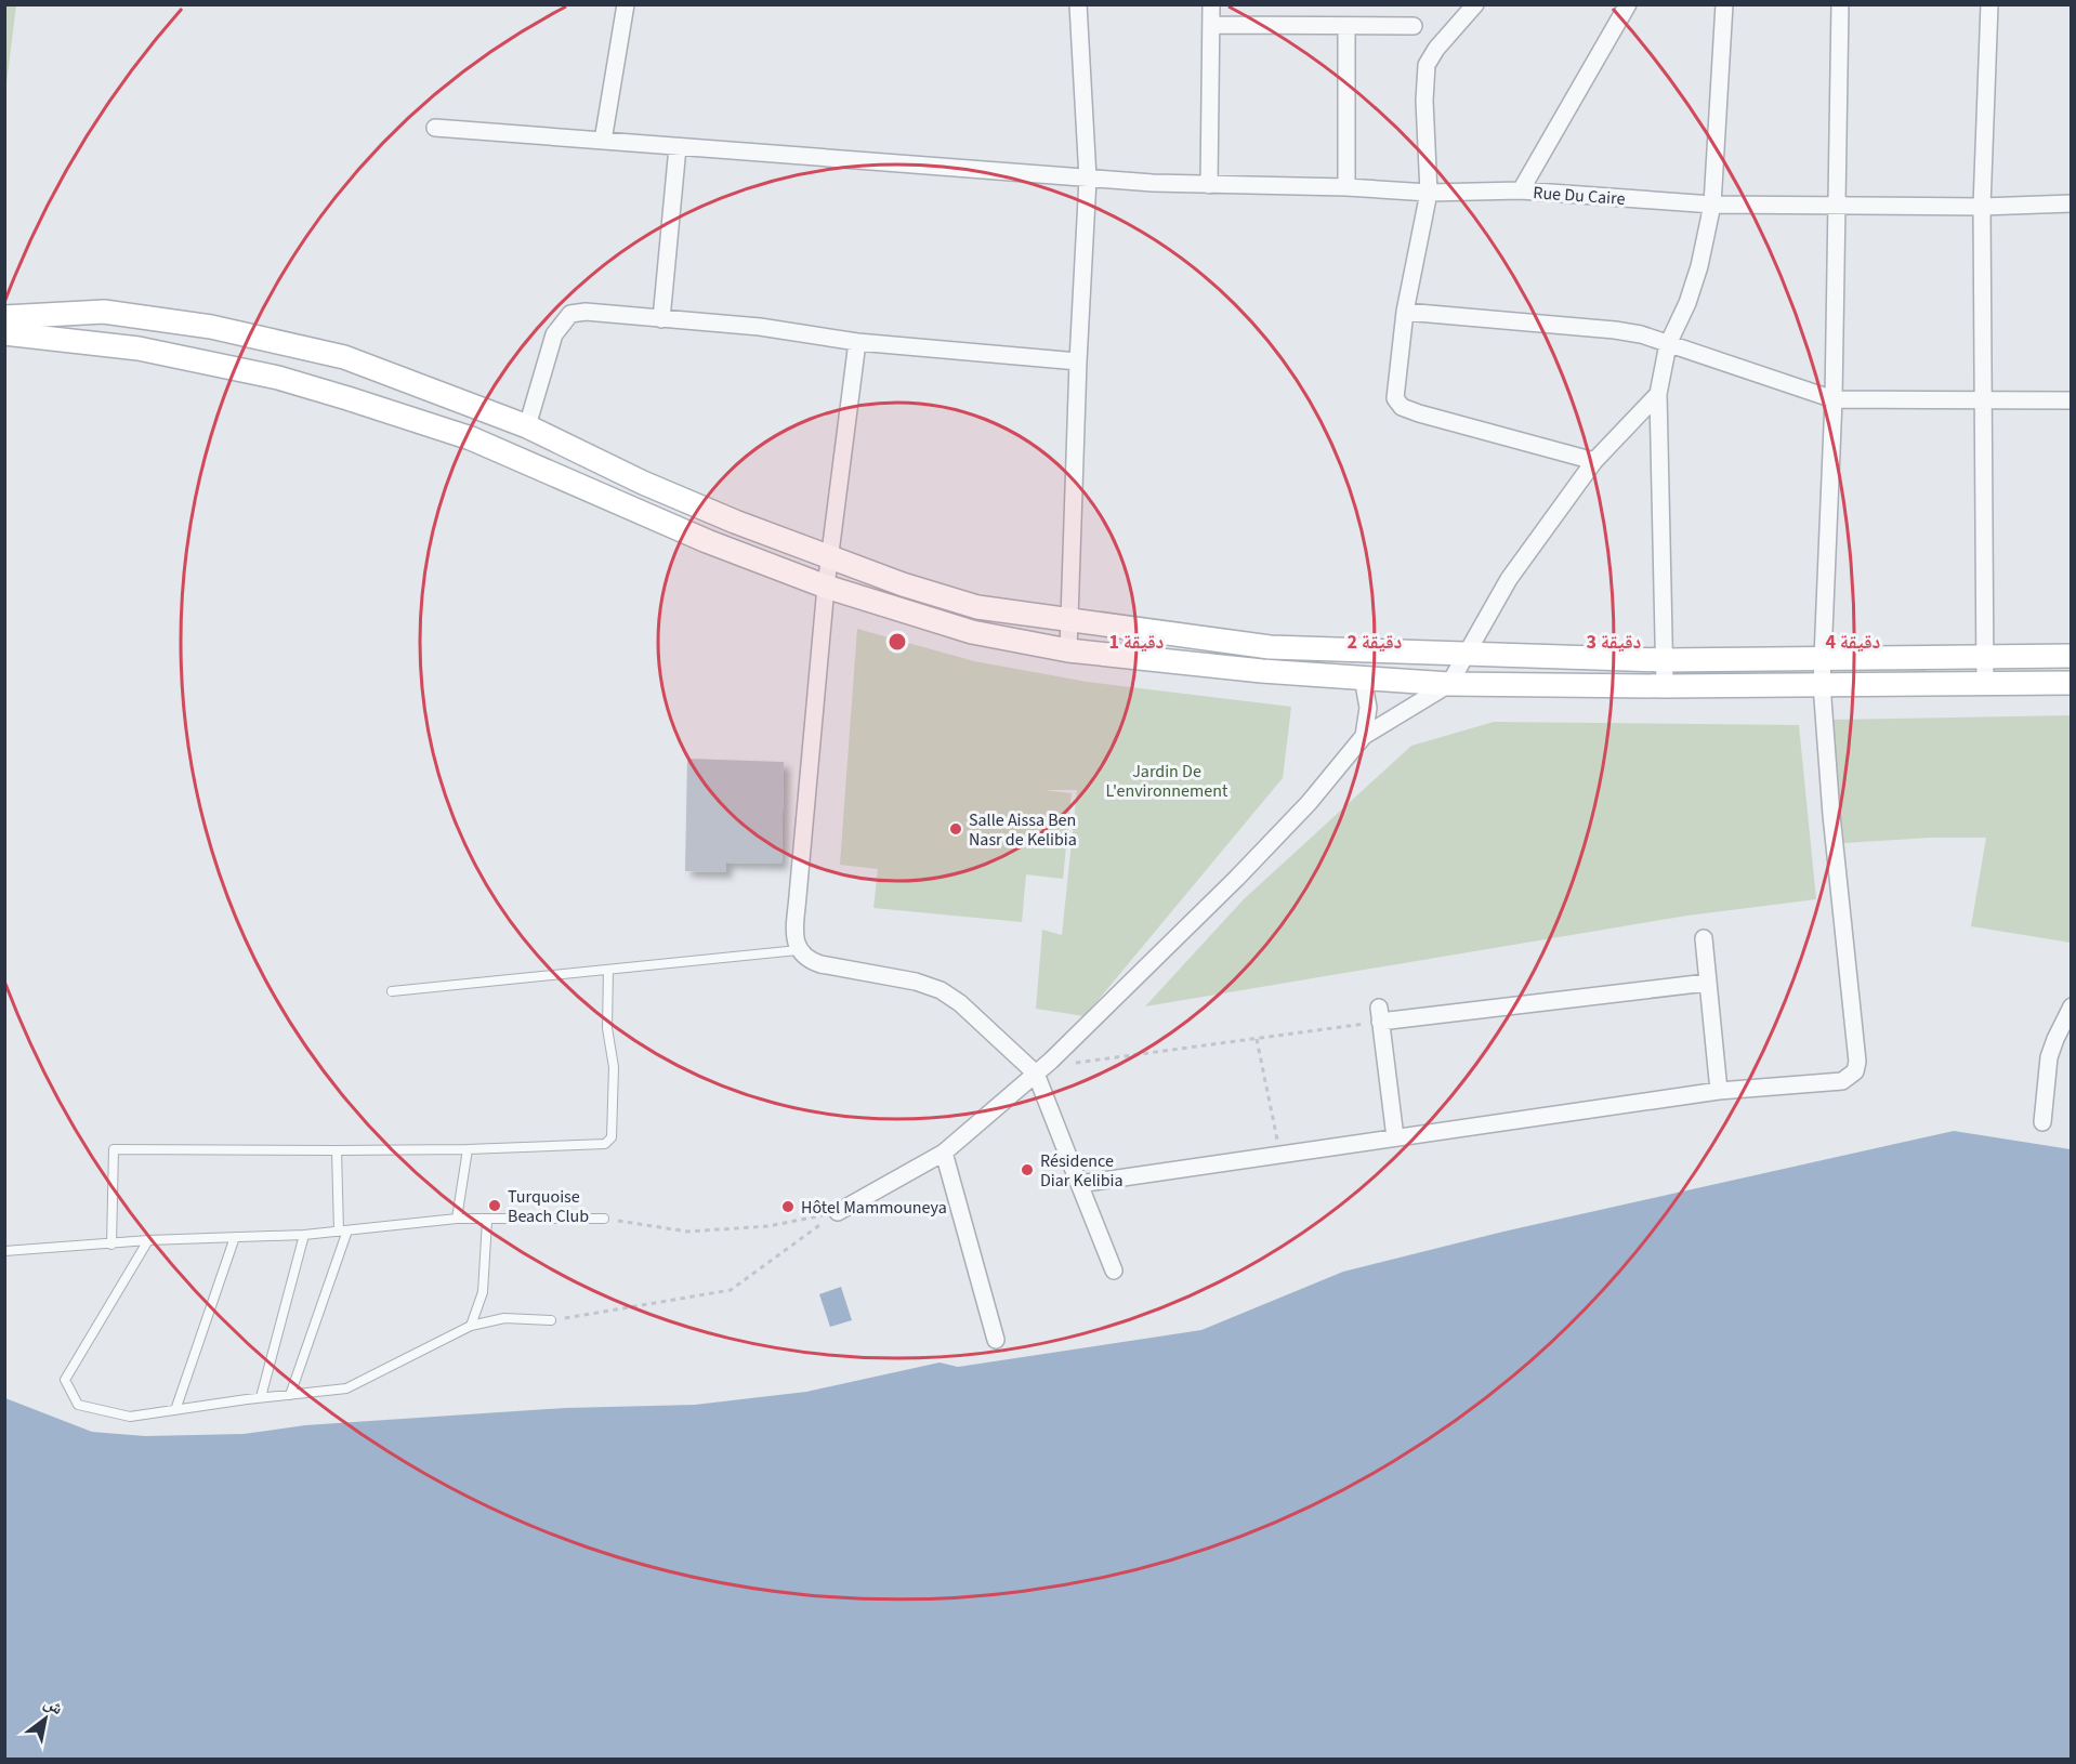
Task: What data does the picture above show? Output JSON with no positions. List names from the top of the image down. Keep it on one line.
{"streets":{"street":["Rue Du Caire"]},"parks":["Jardin De L'environnement"],"places":["Salle Aissa Ben Nasr de Kelibia","Résidence Diar Kelibia","Turquoise Beach Club","Hôtel Mammouneya"],"north":"top right","rings":["1 دقيقة","2 دقيقة","3 دقيقة","4 دقيقة"]}
